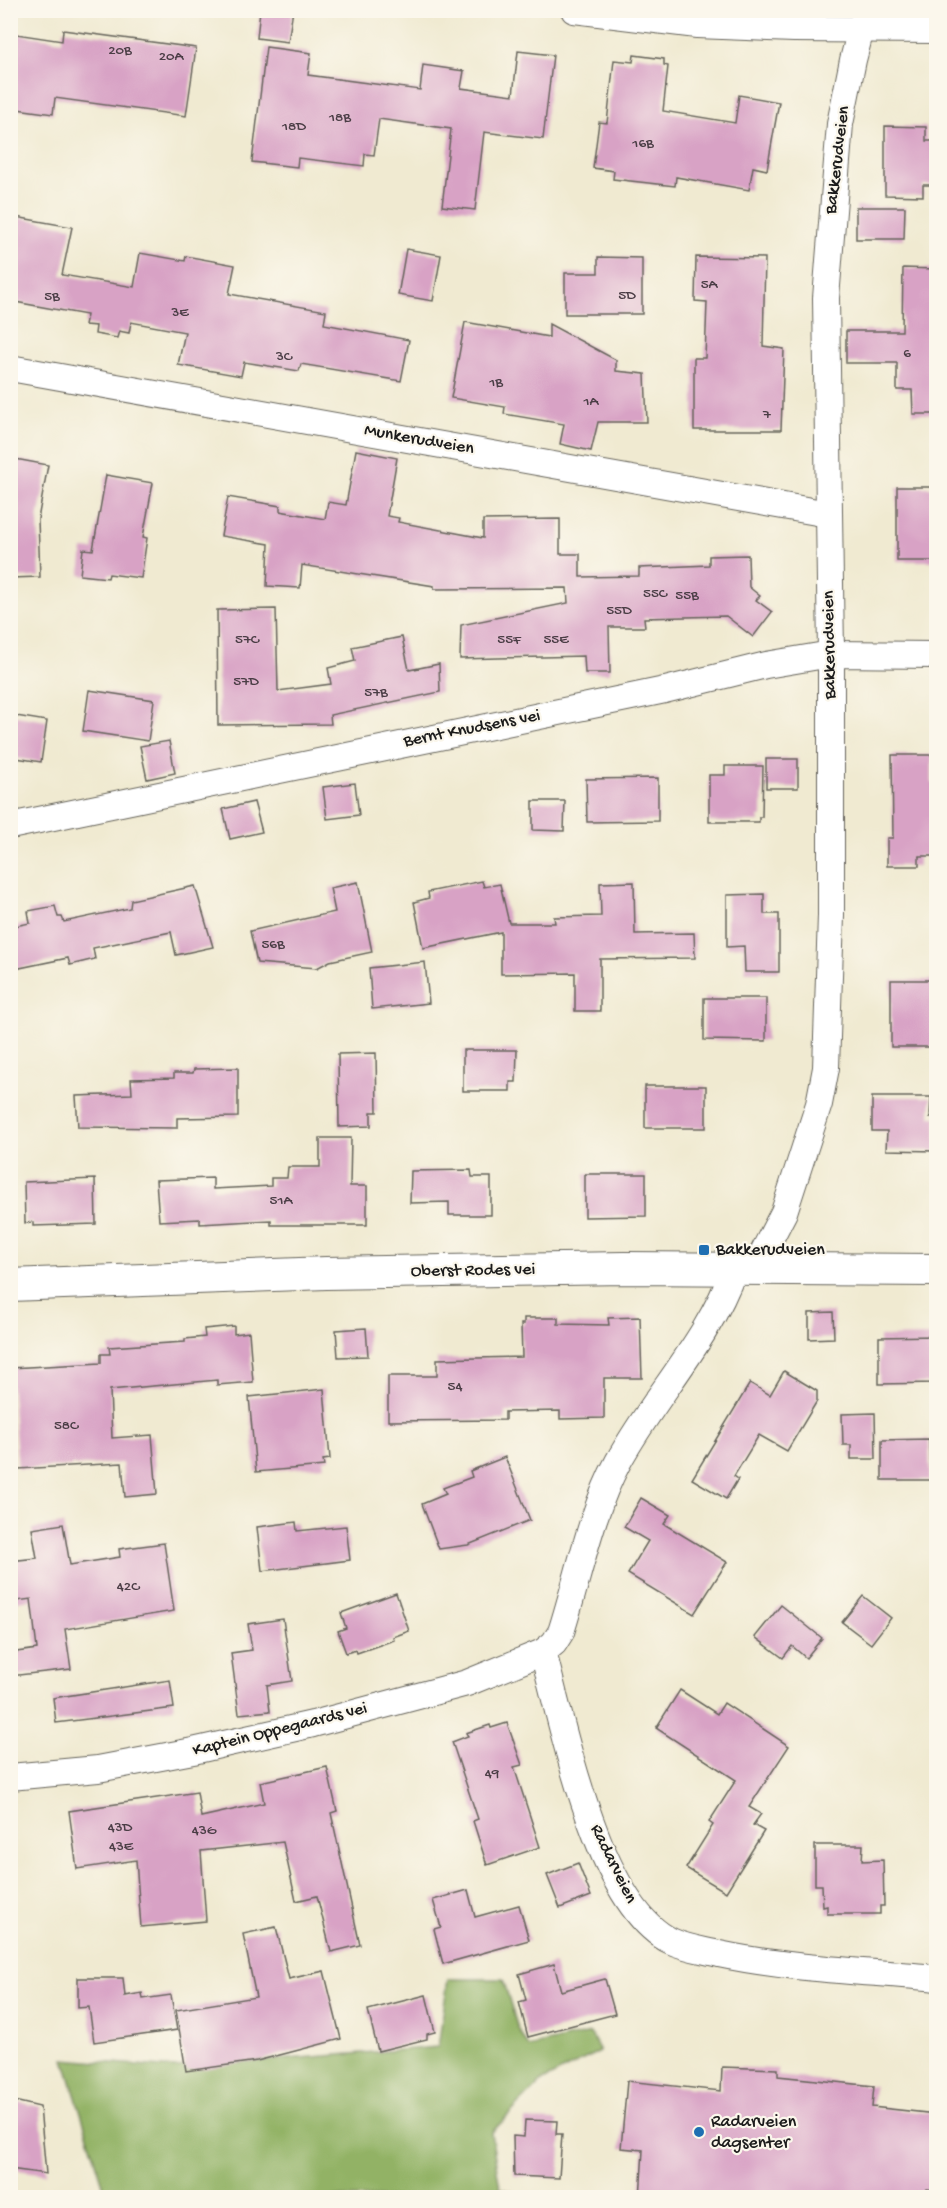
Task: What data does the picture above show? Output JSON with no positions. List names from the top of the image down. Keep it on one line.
{"streets":{"street":["Bakkerudveien","Munkerudveien","Bernt Knudsens vei","Oberst Rodes vei","Kaptein Oppegaards vei","Radarveien"]},"crossings":[["Bakkerudveien","Munkerudveien"],["Bakkerudveien","Bernt Knudsens vei"],["Bakkerudveien","Oberst Rodes vei"],["Bakkerudveien","Kaptein Oppegaards vei"],["Bakkerudveien","Radarveien"],["Kaptein Oppegaards vei","Radarveien"]],"places":{"transit":["Bakkerudveien"],"other":["Radarveien dagsenter"]},"house_numbers":["20B","20A","18B","18D","16B","5A","5D","5B","3E","6","3C","1B","1A","7","55C","55B","55D","57C","55F","55E","57D","57B","56B","51A","54","58C","42C","49","43D","43G","43E"]}
